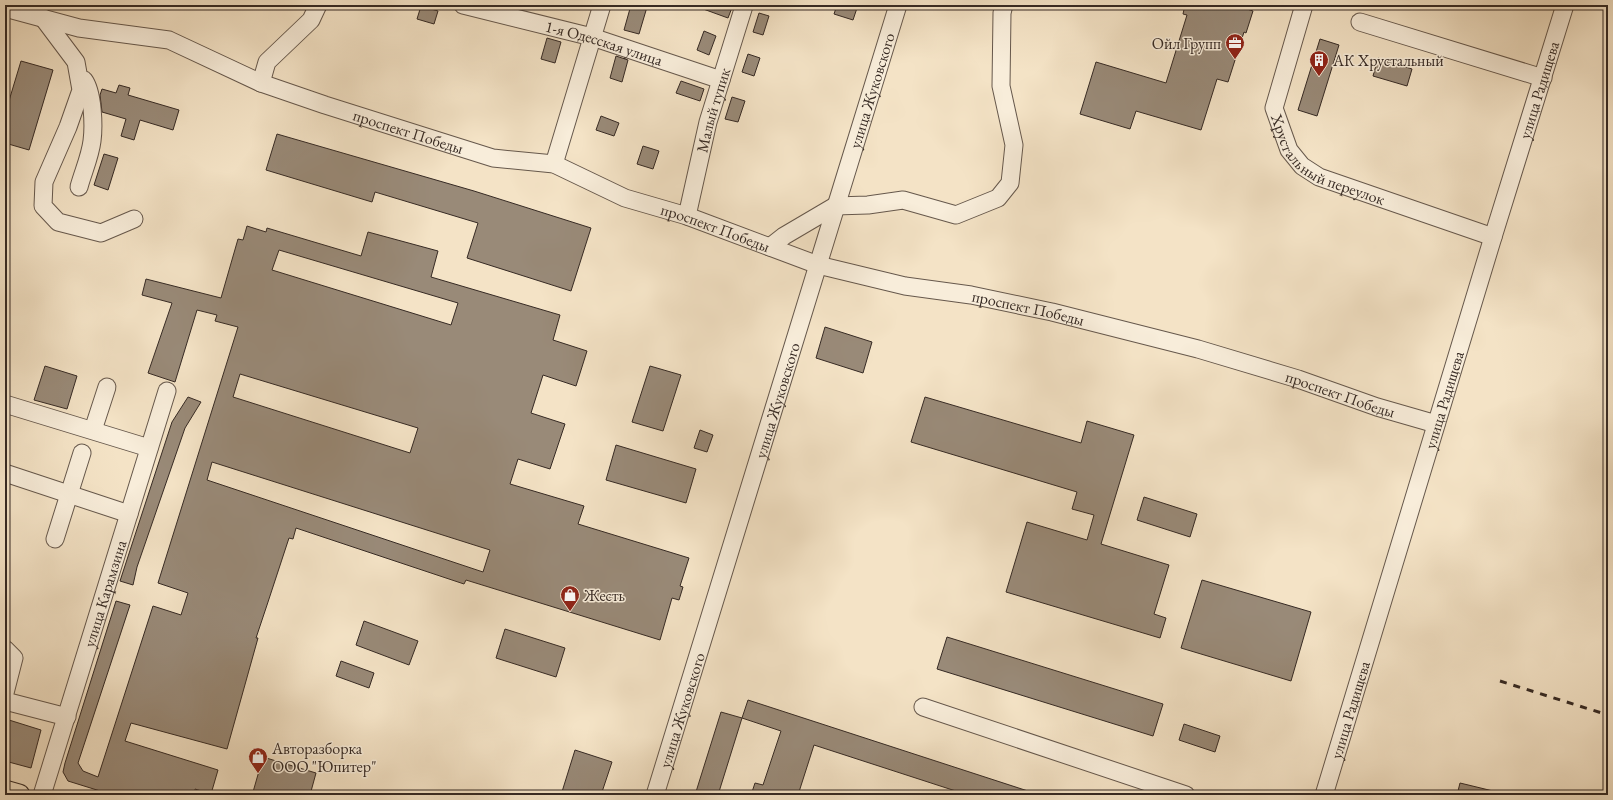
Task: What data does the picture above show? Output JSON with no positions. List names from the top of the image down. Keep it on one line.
{"streets":{"street":["1-я Одесская улица","улица Жуковского","улица Радищева","Малый тупик","проспект Победы","Хрустальный переулок","улица Карамзина"]},"crossings":[["1-я Одесская улица","Малый тупик"],["улица Жуковского","проспект Победы"],["улица Радищева","проспект Победы"],["улица Радищева","Хрустальный переулок"],["Малый тупик","проспект Победы"]],"places":{"office":["Ойл Групп"],"building":["АК Хрустальный"],"shop":["Жесть","Авторазборка ООО \"Юпитер\""]}}
